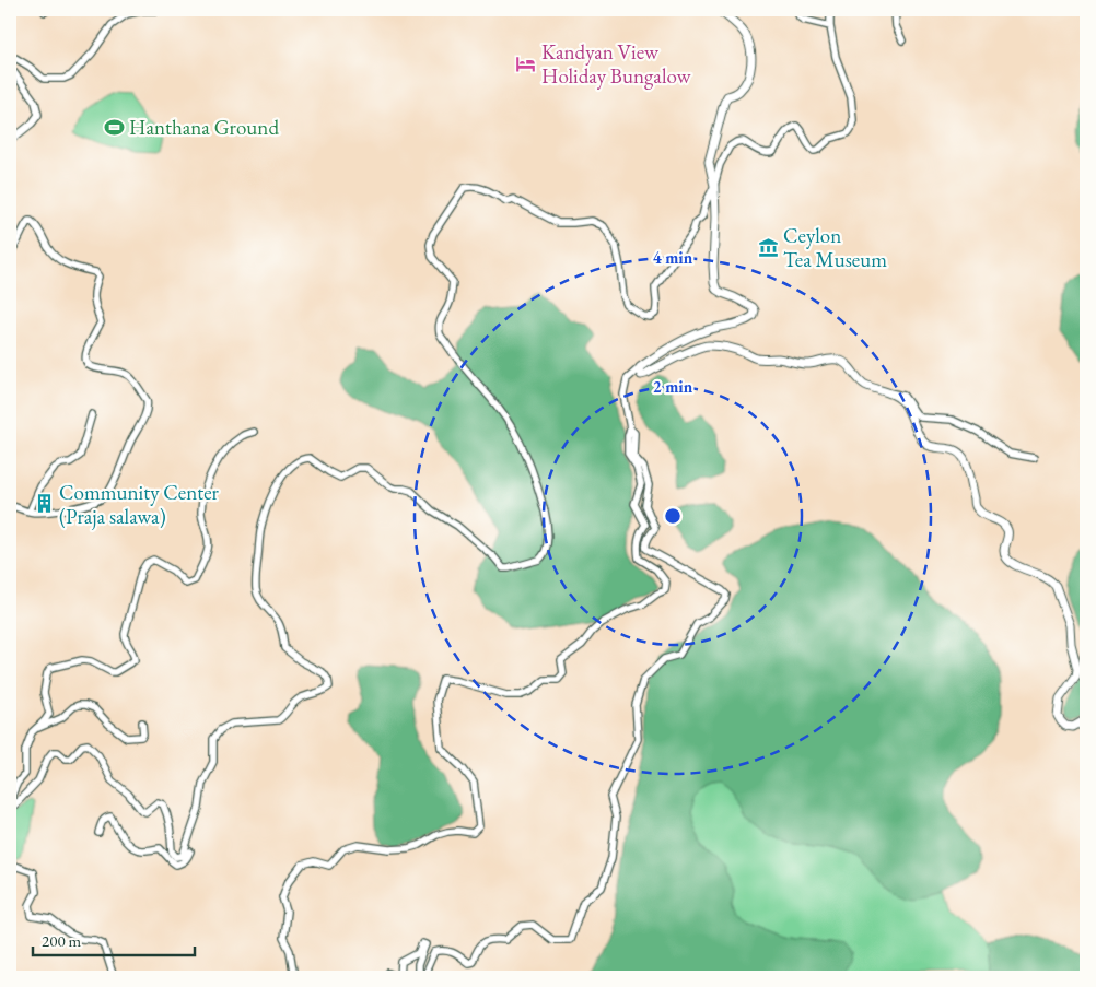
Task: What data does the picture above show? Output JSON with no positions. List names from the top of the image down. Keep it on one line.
{"places":{"hotel":["Kandyan View Holiday Bungalow"],"sports":["Hanthana Ground"],"museum":["Ceylon Tea Museum"],"building":["Community Center (Praja salawa)"]},"scale_bar":"200 m","rings":["4 min","2 min"]}
